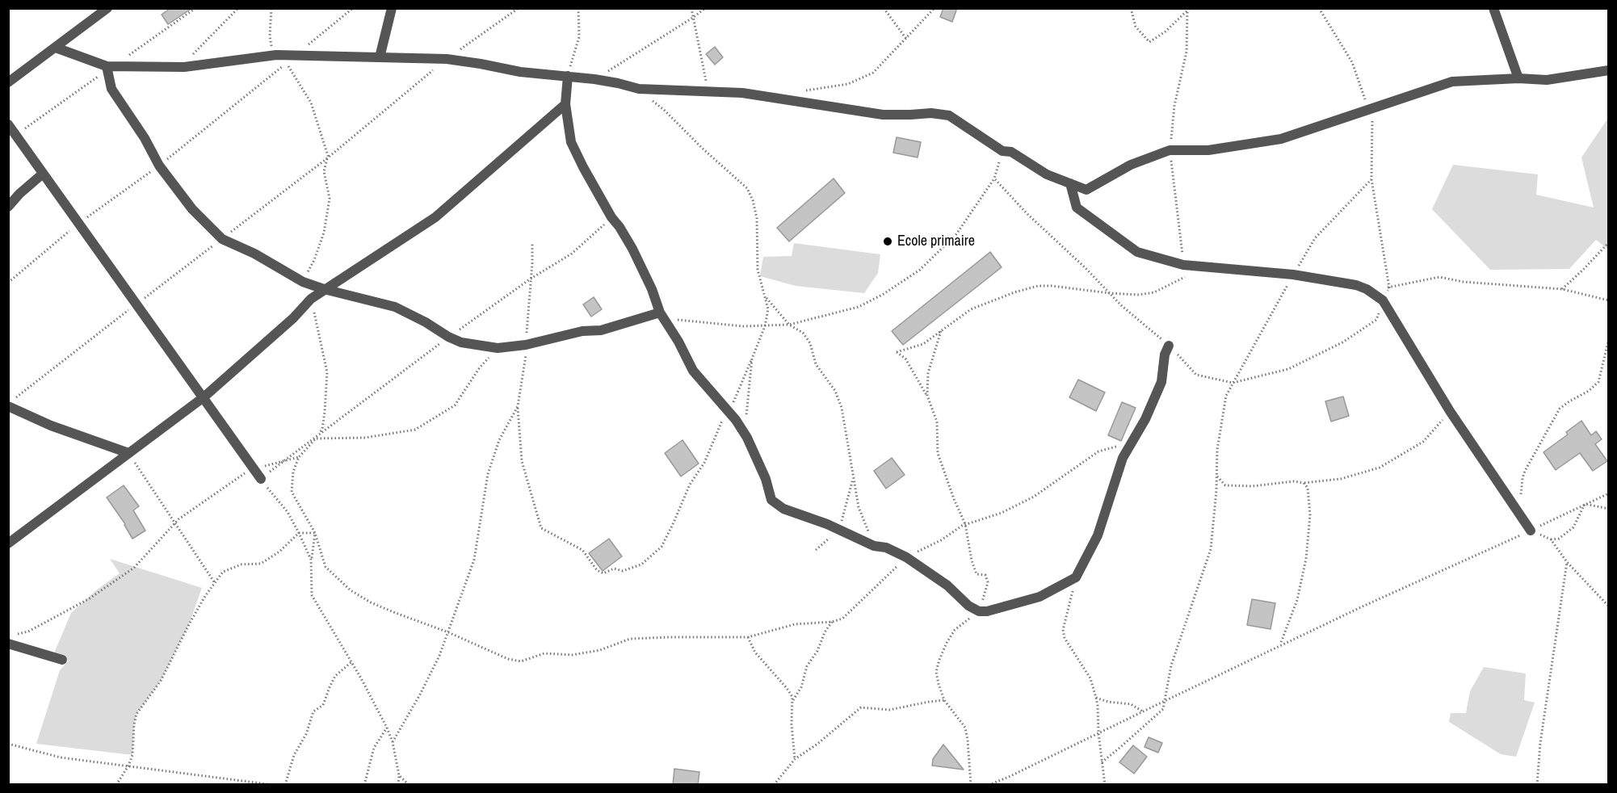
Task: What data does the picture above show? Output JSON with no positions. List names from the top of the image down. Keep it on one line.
{"places":["Ecole primaire"]}
